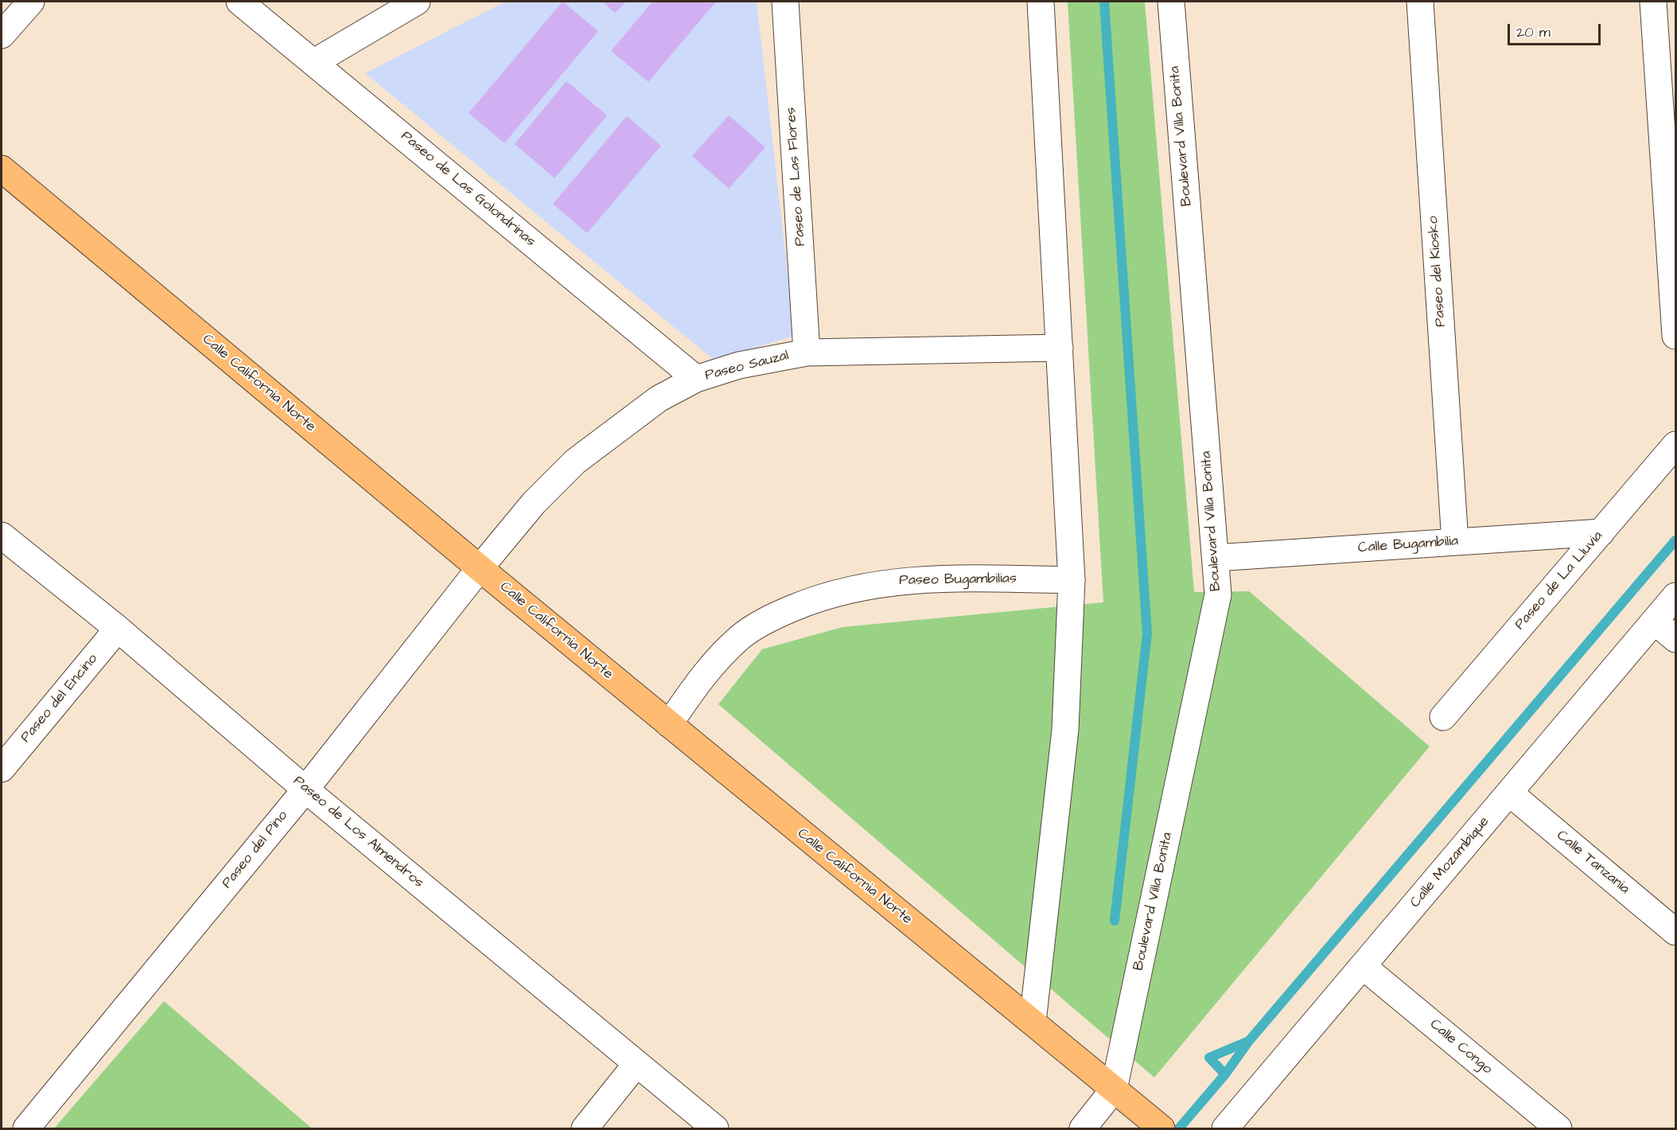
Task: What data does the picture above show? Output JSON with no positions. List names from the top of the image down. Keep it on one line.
{"streets":{"main road":["Calle California Norte"],"street":["Boulevard Villa Bonita","Paseo de Las Flores","Paseo de Las Golondrinas","Paseo del Kiosko","Paseo Sauzal","Calle Bugambilia","Paseo Bugambilias","Paseo de La Lluvia","Paseo del Encino","Paseo de Los Almendros","Paseo del Pino","Calle Mozambique","Calle Tanzania","Calle Congo"]},"crossings":[["Boulevard Villa Bonita","Calle California Norte"],["Boulevard Villa Bonita","Calle Bugambilia"],["Paseo de Las Flores","Paseo Sauzal"],["Paseo de Las Golondrinas","Paseo Sauzal"],["Paseo del Kiosko","Calle Bugambilia"],["Paseo Sauzal","Calle California Norte"],["Paseo Sauzal","Paseo del Pino"],["Calle California Norte","Paseo Bugambilias"],["Calle California Norte","Paseo del Pino"],["Calle Bugambilia","Paseo de La Lluvia"],["Paseo del Encino","Paseo de Los Almendros"],["Paseo de Los Almendros","Paseo del Pino"],["Calle Mozambique","Calle Tanzania"],["Calle Mozambique","Calle Congo"]],"scale_bar":"20 m"}
